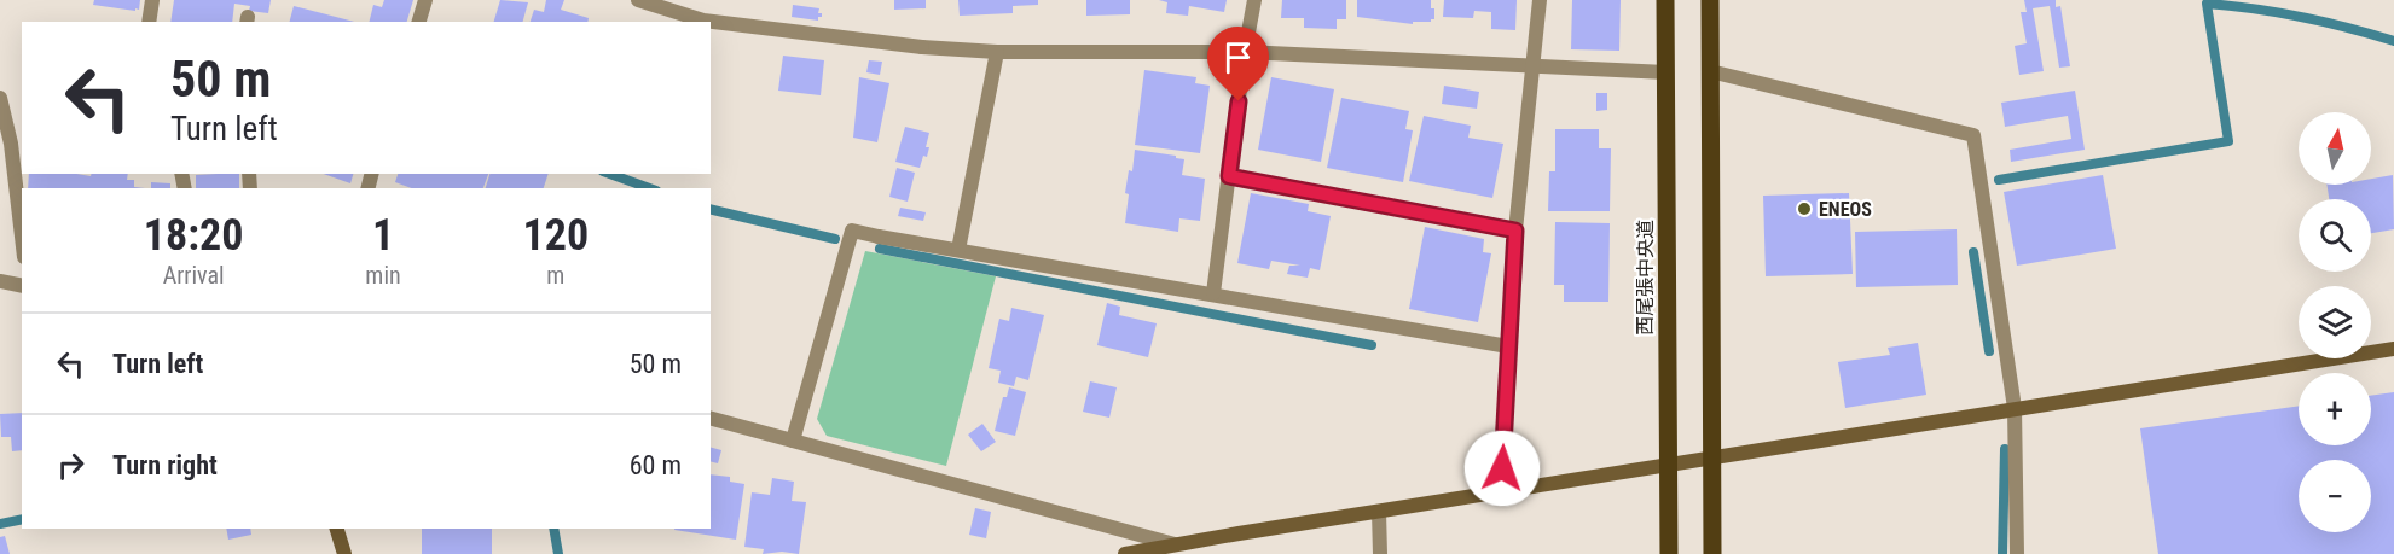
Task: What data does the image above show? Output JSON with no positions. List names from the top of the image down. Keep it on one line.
{"streets":{"main road":["西尾張中央道"]},"places":["ENEOS"],"north":"top","page":{"turn":["50 m","Turn left"],"map_buttons":["+","−"],"eta":["18:20","Arrival","1","min","120","m"],"list":[{"name":"Turn left","value":"50 m"},{"name":"Turn right","value":"60 m"}]}}
